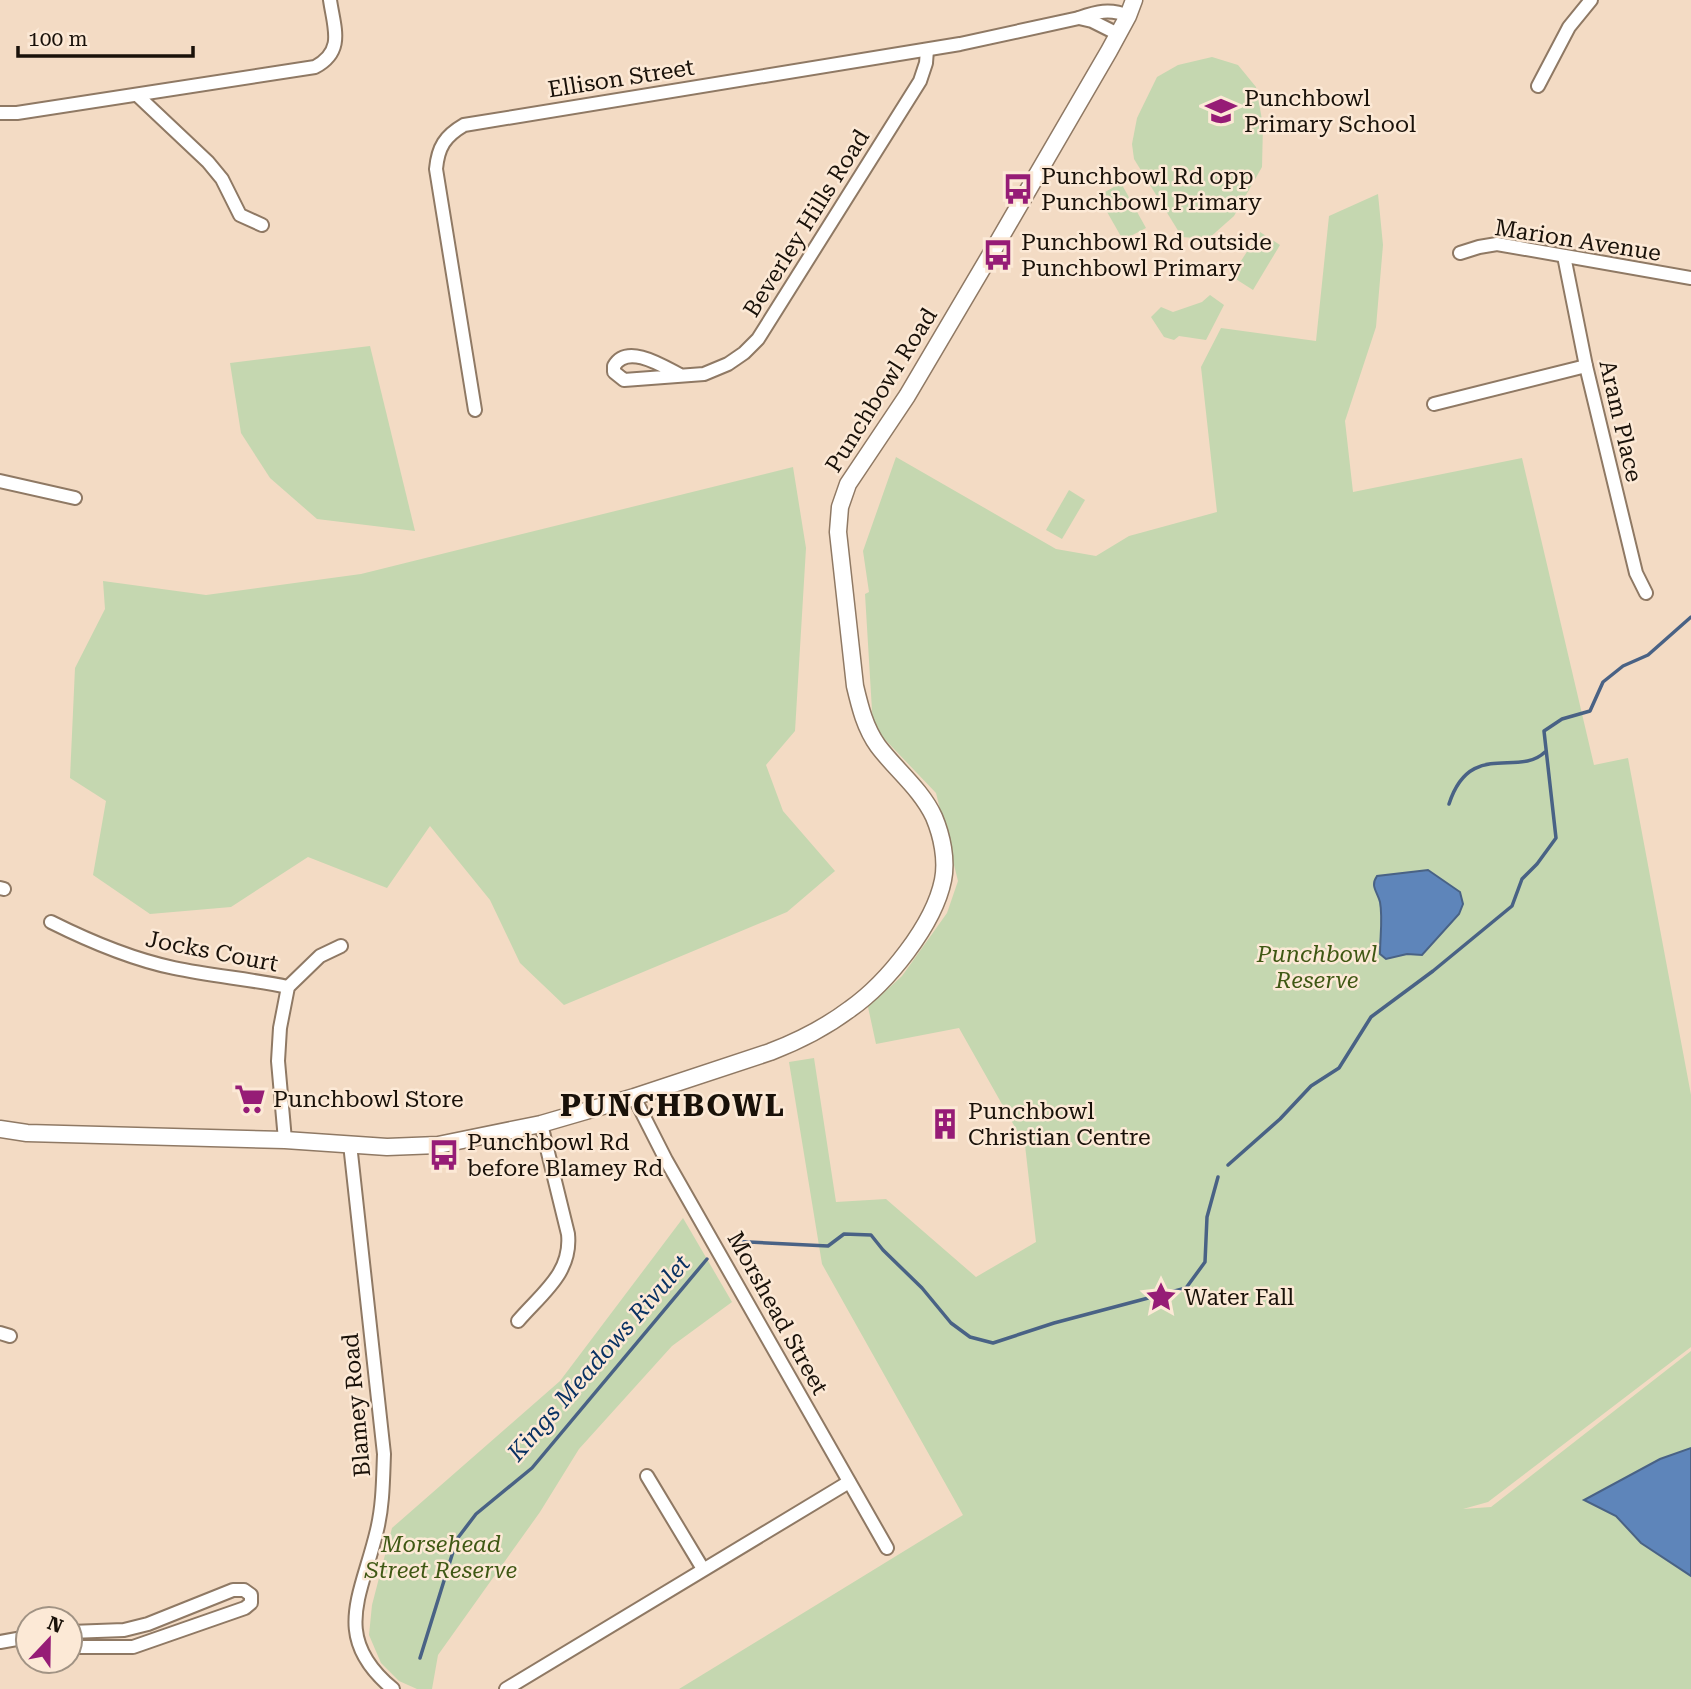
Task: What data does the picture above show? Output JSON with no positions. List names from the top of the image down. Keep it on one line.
{"streets":{"street":["Ellison Street","Beverley Hills Road","Marion Avenue","Punchbowl Road","Aram Place","Jocks Court","Morshead Street","Blamey Road"]},"crossings":[["Ellison Street","Beverley Hills Road"],["Ellison Street","Punchbowl Road"],["Marion Avenue","Aram Place"],["Punchbowl Road","Morshead Street"],["Punchbowl Road","Blamey Road"]],"districts":["PUNCHBOWL"],"water":["Kings Meadows Rivulet"],"parks":["Punchbowl Reserve","Morsehead Street Reserve"],"places":{"school or university":["Punchbowl Primary School"],"bus stop":["Punchbowl Rd opp Punchbowl Primary","Punchbowl Rd outside Punchbowl Primary","Punchbowl Rd before Blamey Rd"],"supermarket":["Punchbowl Store"],"building":["Punchbowl Christian Centre"],"place":["Water Fall"]},"scale_bar":"100 m","north":"top"}
